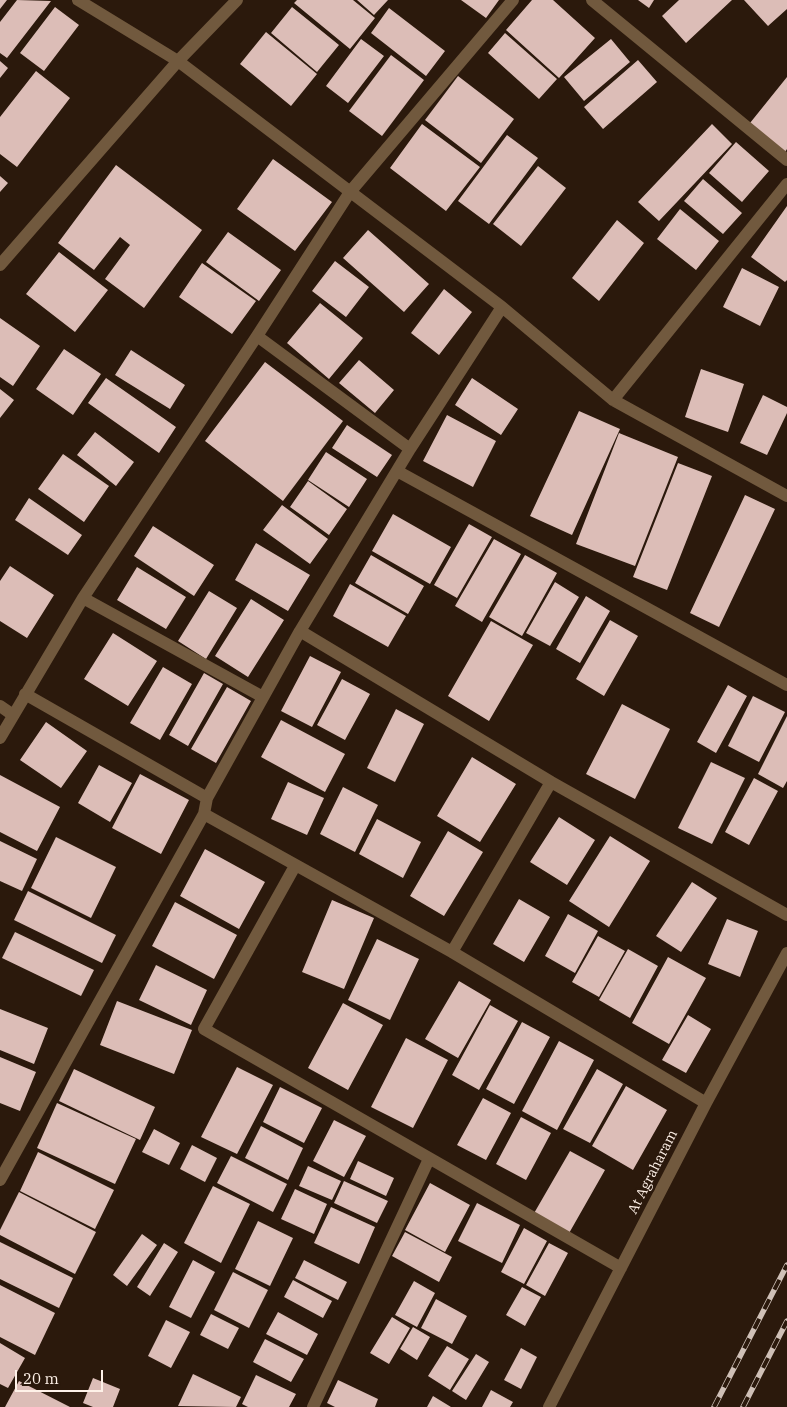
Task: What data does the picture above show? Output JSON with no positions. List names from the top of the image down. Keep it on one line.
{"streets":{"street":["At Agraharam"]},"scale_bar":"20 m"}
